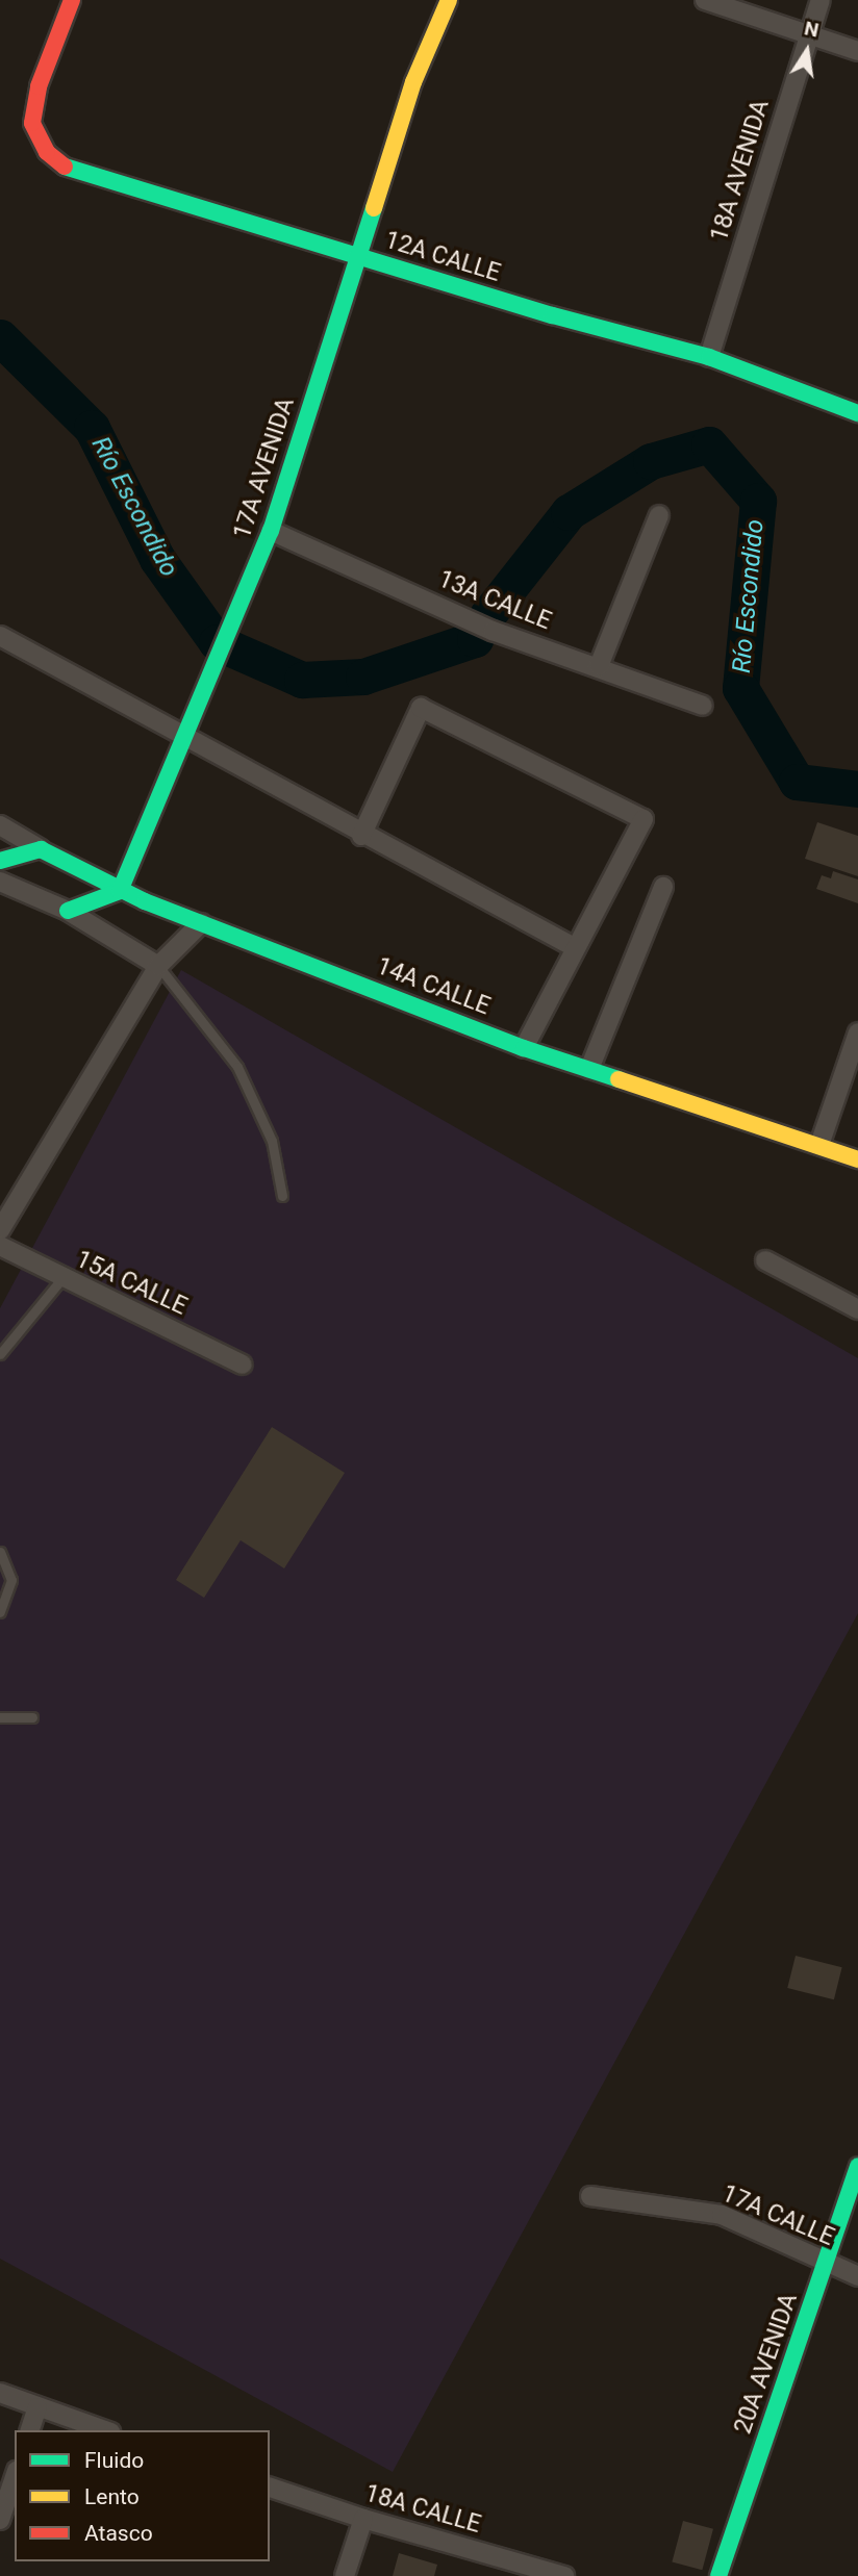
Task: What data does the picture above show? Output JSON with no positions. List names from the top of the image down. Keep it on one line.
{"streets":{"street":["18A AVENIDA","12A CALLE","17A AVENIDA","13A CALLE","14A CALLE","15A CALLE","17A CALLE","20A AVENIDA","18A CALLE"]},"crossings":[["18A AVENIDA","12A CALLE"],["12A CALLE","17A AVENIDA"],["17A AVENIDA","13A CALLE"],["17A AVENIDA","14A CALLE"],["17A CALLE","20A AVENIDA"]],"water":["Río Escondido"],"legend":["Fluido","Lento","Atasco"],"north":"top"}
